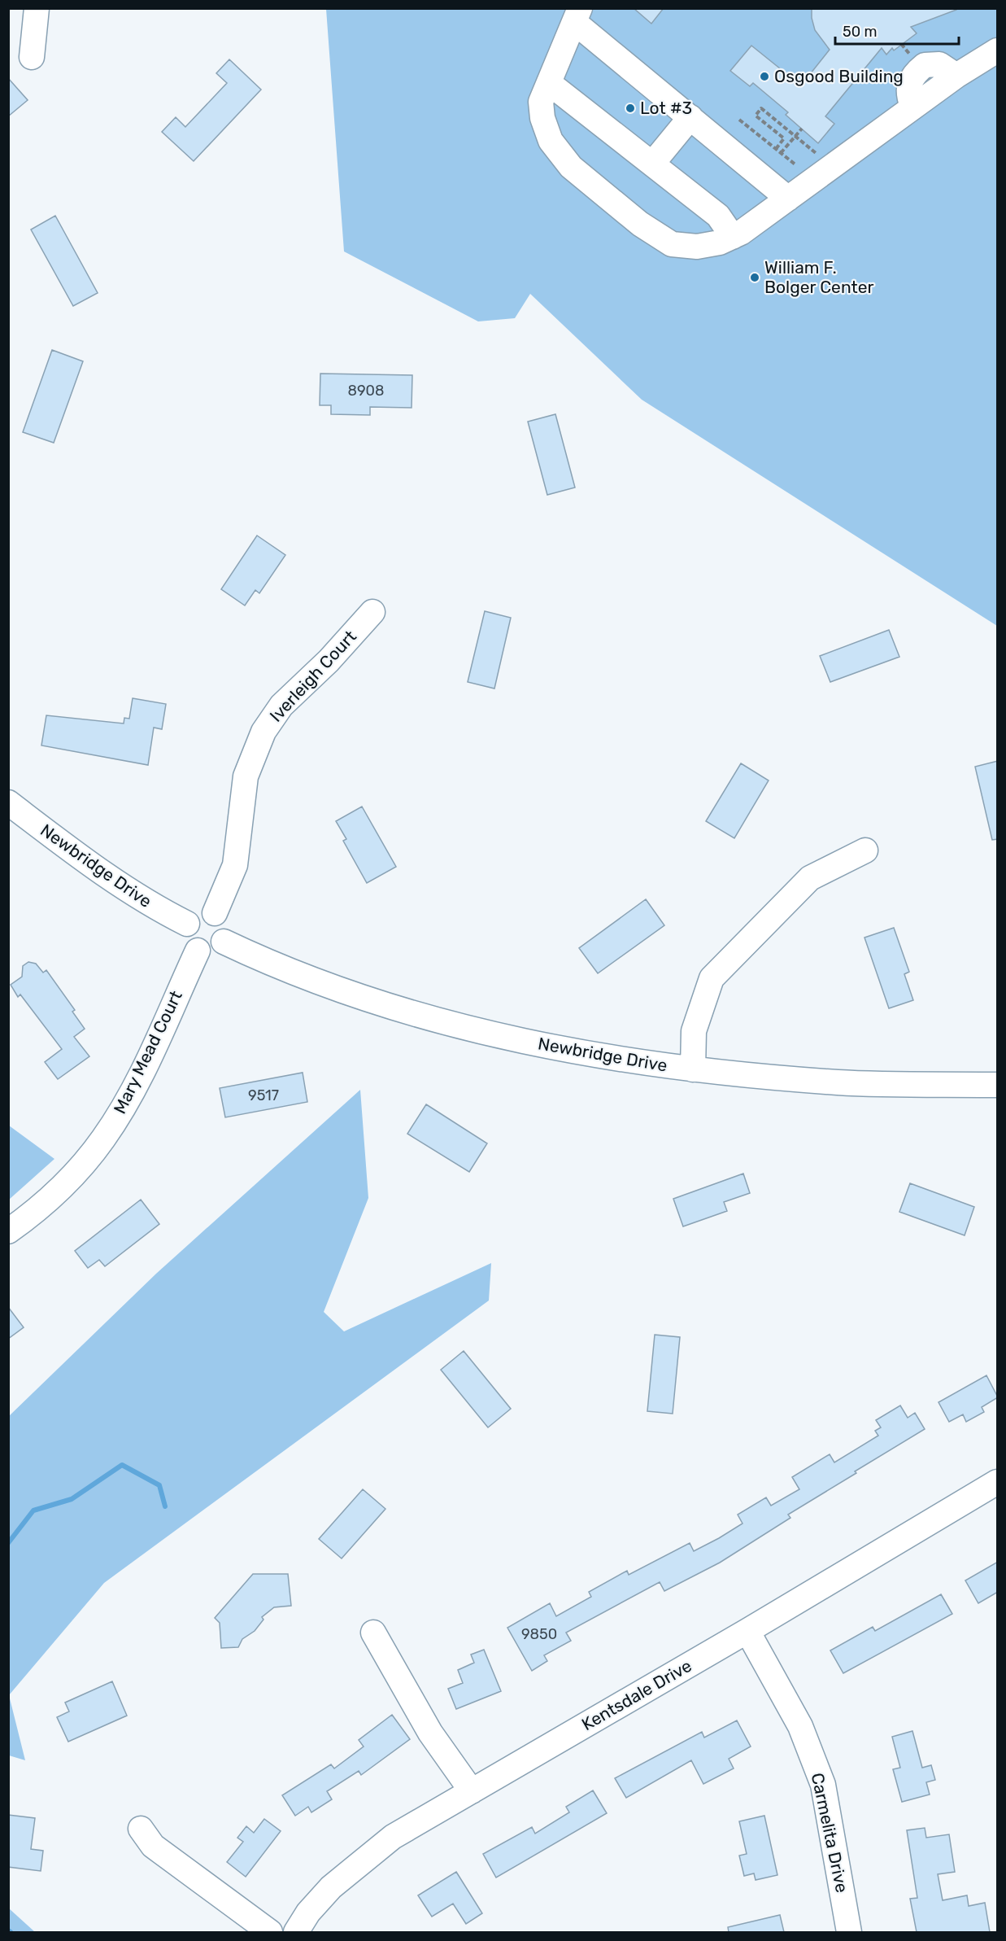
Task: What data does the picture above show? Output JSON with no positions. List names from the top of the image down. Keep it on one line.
{"streets":{"street":["Iverleigh Court","Newbridge Drive","Mary Mead Court","Kentsdale Drive","Carmelita Drive"]},"crossings":[["Iverleigh Court","Newbridge Drive"],["Iverleigh Court","Mary Mead Court"],["Newbridge Drive","Mary Mead Court"],["Kentsdale Drive","Carmelita Drive"]],"places":["Osgood Building","Lot #3","William F. Bolger Center"],"house_numbers":["8908","9517","9850"],"scale_bar":"50 m"}
